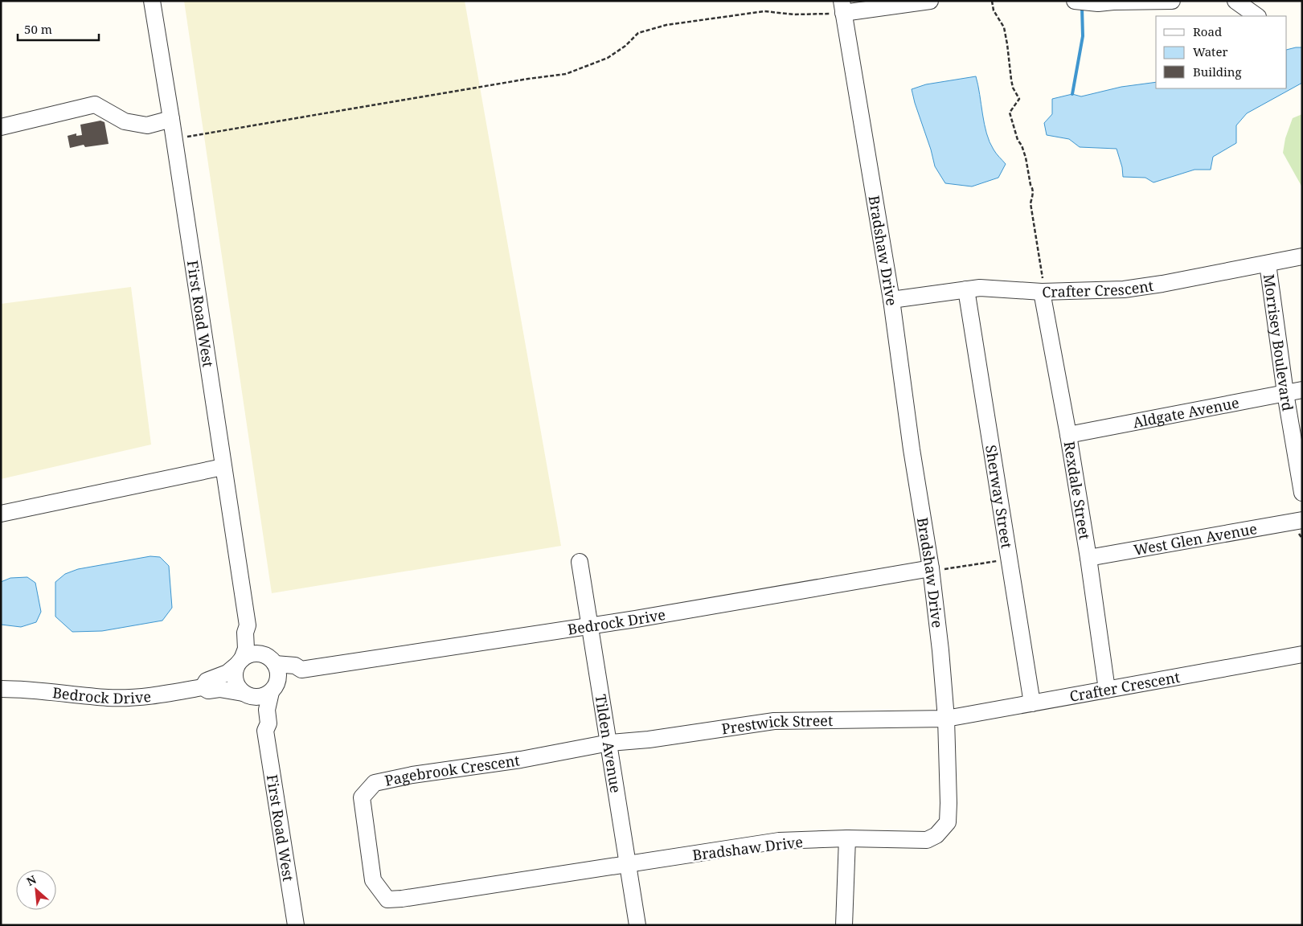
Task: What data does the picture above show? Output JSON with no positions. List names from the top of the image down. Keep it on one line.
{"streets":{"street":["Bradshaw Drive","Crafter Crescent","First Road West","Morrisey Boulevard","Aldgate Avenue","Rexdale Street","Sherway Street","West Glen Avenue","Bedrock Drive","Prestwick Street","Tilden Avenue","Pagebrook Crescent"]},"crossings":[["Bradshaw Drive","Crafter Crescent"],["Bradshaw Drive","Bedrock Drive"],["Bradshaw Drive","Prestwick Street"],["Bradshaw Drive","Tilden Avenue"],["Bradshaw Drive","Pagebrook Crescent"],["Crafter Crescent","Morrisey Boulevard"],["Crafter Crescent","Rexdale Street"],["Crafter Crescent","Sherway Street"],["Crafter Crescent","Prestwick Street"],["First Road West","Bedrock Drive"],["Morrisey Boulevard","Aldgate Avenue"],["Aldgate Avenue","Rexdale Street"],["Rexdale Street","West Glen Avenue"],["Bedrock Drive","Tilden Avenue"],["Prestwick Street","Tilden Avenue"],["Prestwick Street","Pagebrook Crescent"],["Tilden Avenue","Pagebrook Crescent"]],"legend":["Road","Water","Building"],"scale_bar":"50 m","north":"top left"}
